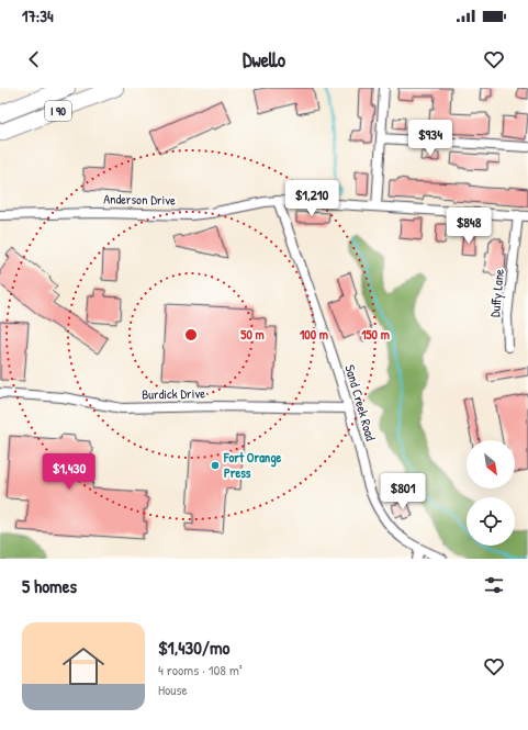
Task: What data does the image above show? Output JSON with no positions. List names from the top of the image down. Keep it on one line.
{"streets":{"highway":["I 90"],"street":["Anderson Drive","Duffy Lane","Burdick Drive","Sand Creek Road"]},"crossings":[["Anderson Drive","Duffy Lane"],["Anderson Drive","Sand Creek Road"],["Burdick Drive","Sand Creek Road"]],"places":["Fort Orange Press"],"north":"bottom right","page":{"status":"17:34","header":"Dwello","price":["$934","$1,210","$848","$1,430","$801"],"heading":"5 homes","list":[{"name":"$1,430/mo","note":"4 rooms · 108 m² · House"}]},"rings":["50 m","100 m","150 m"]}
